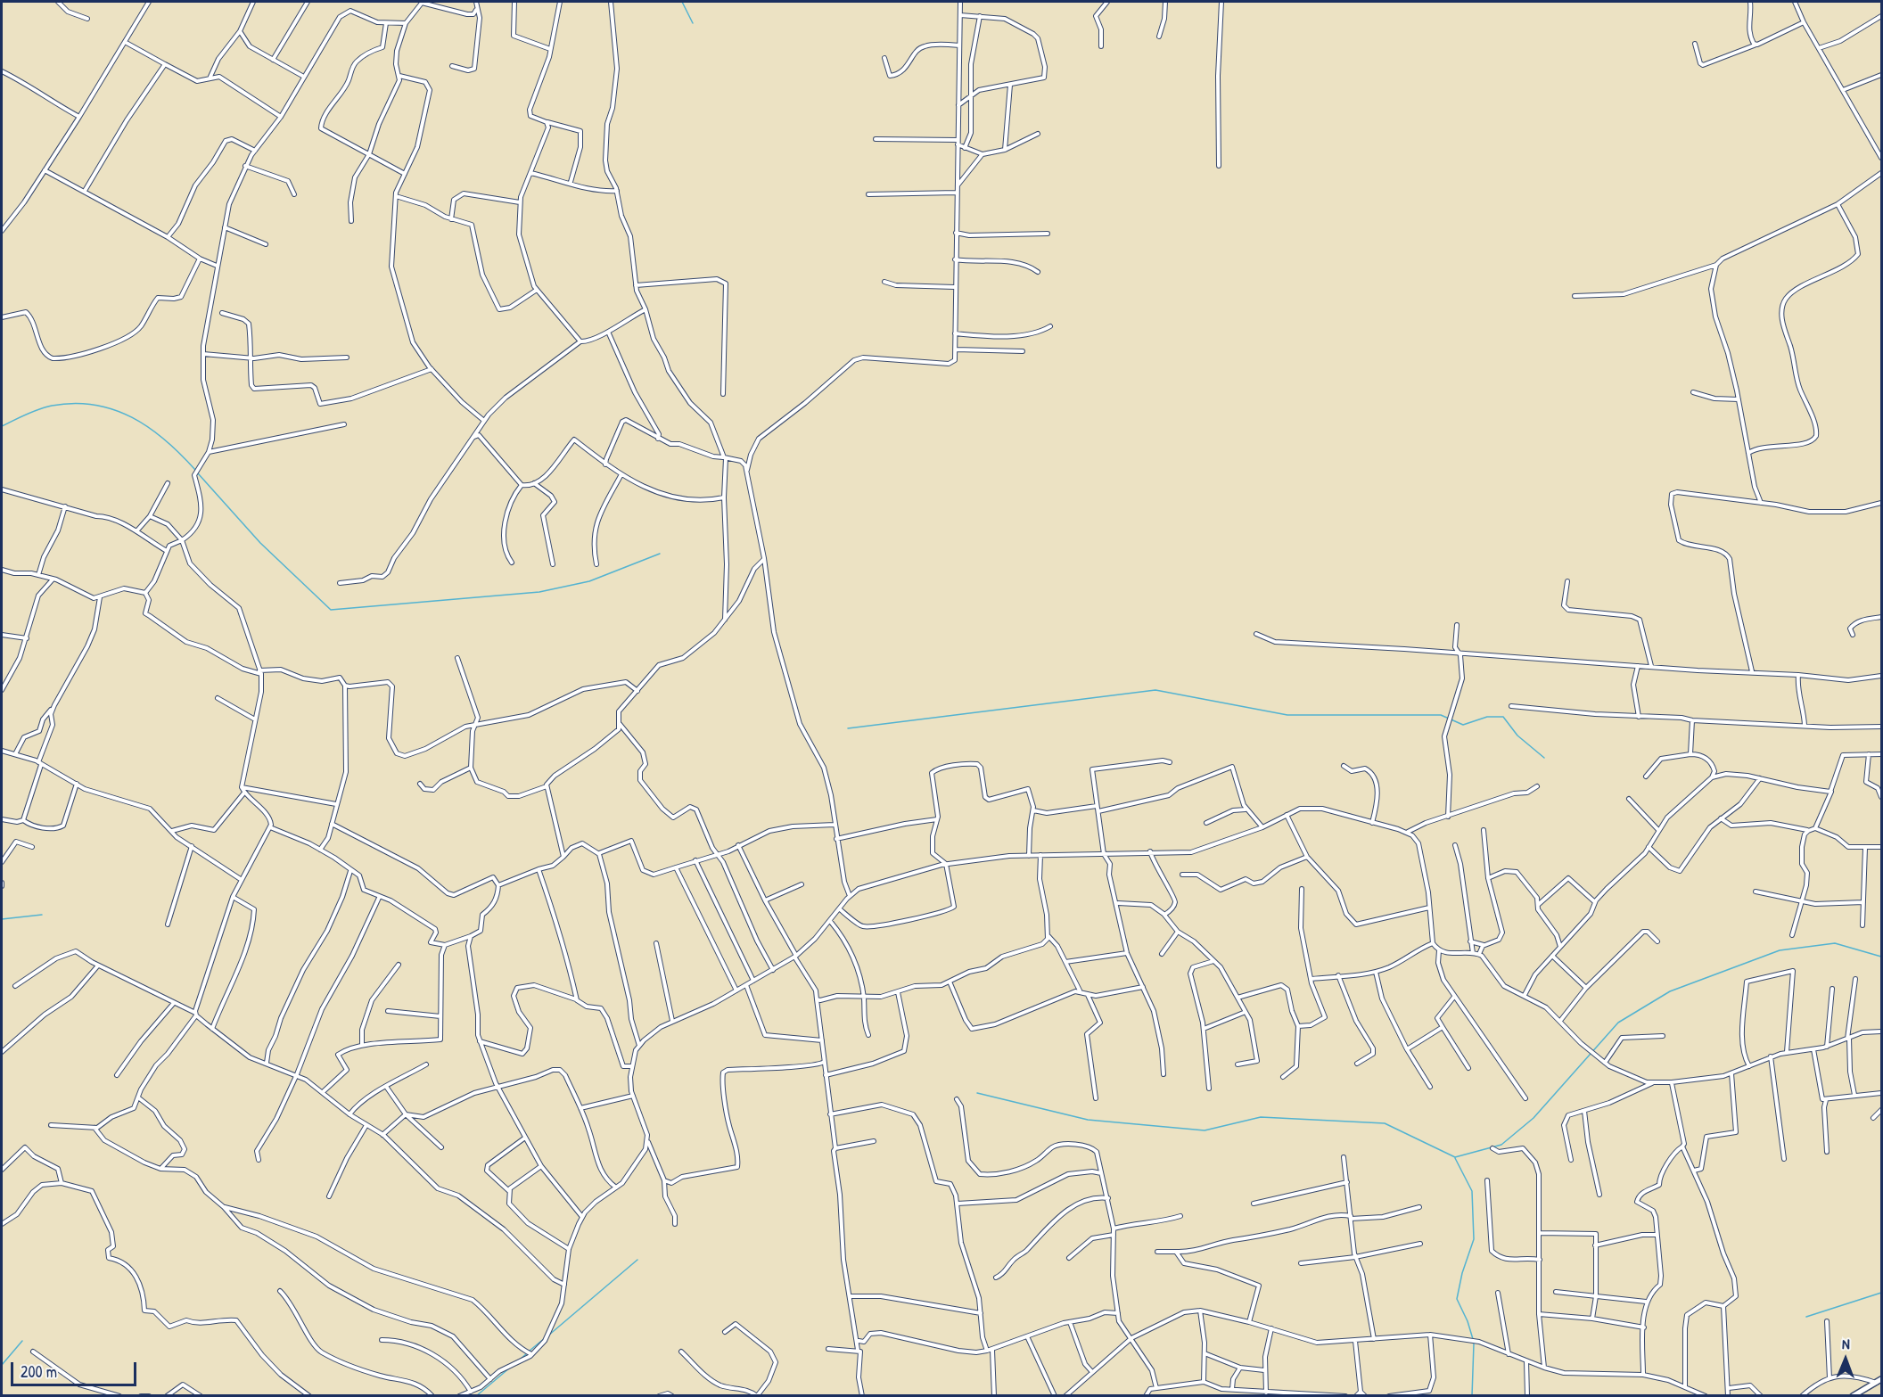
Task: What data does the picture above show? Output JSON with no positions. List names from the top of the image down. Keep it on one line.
{"scale_bar":"200 m","north":"top"}
